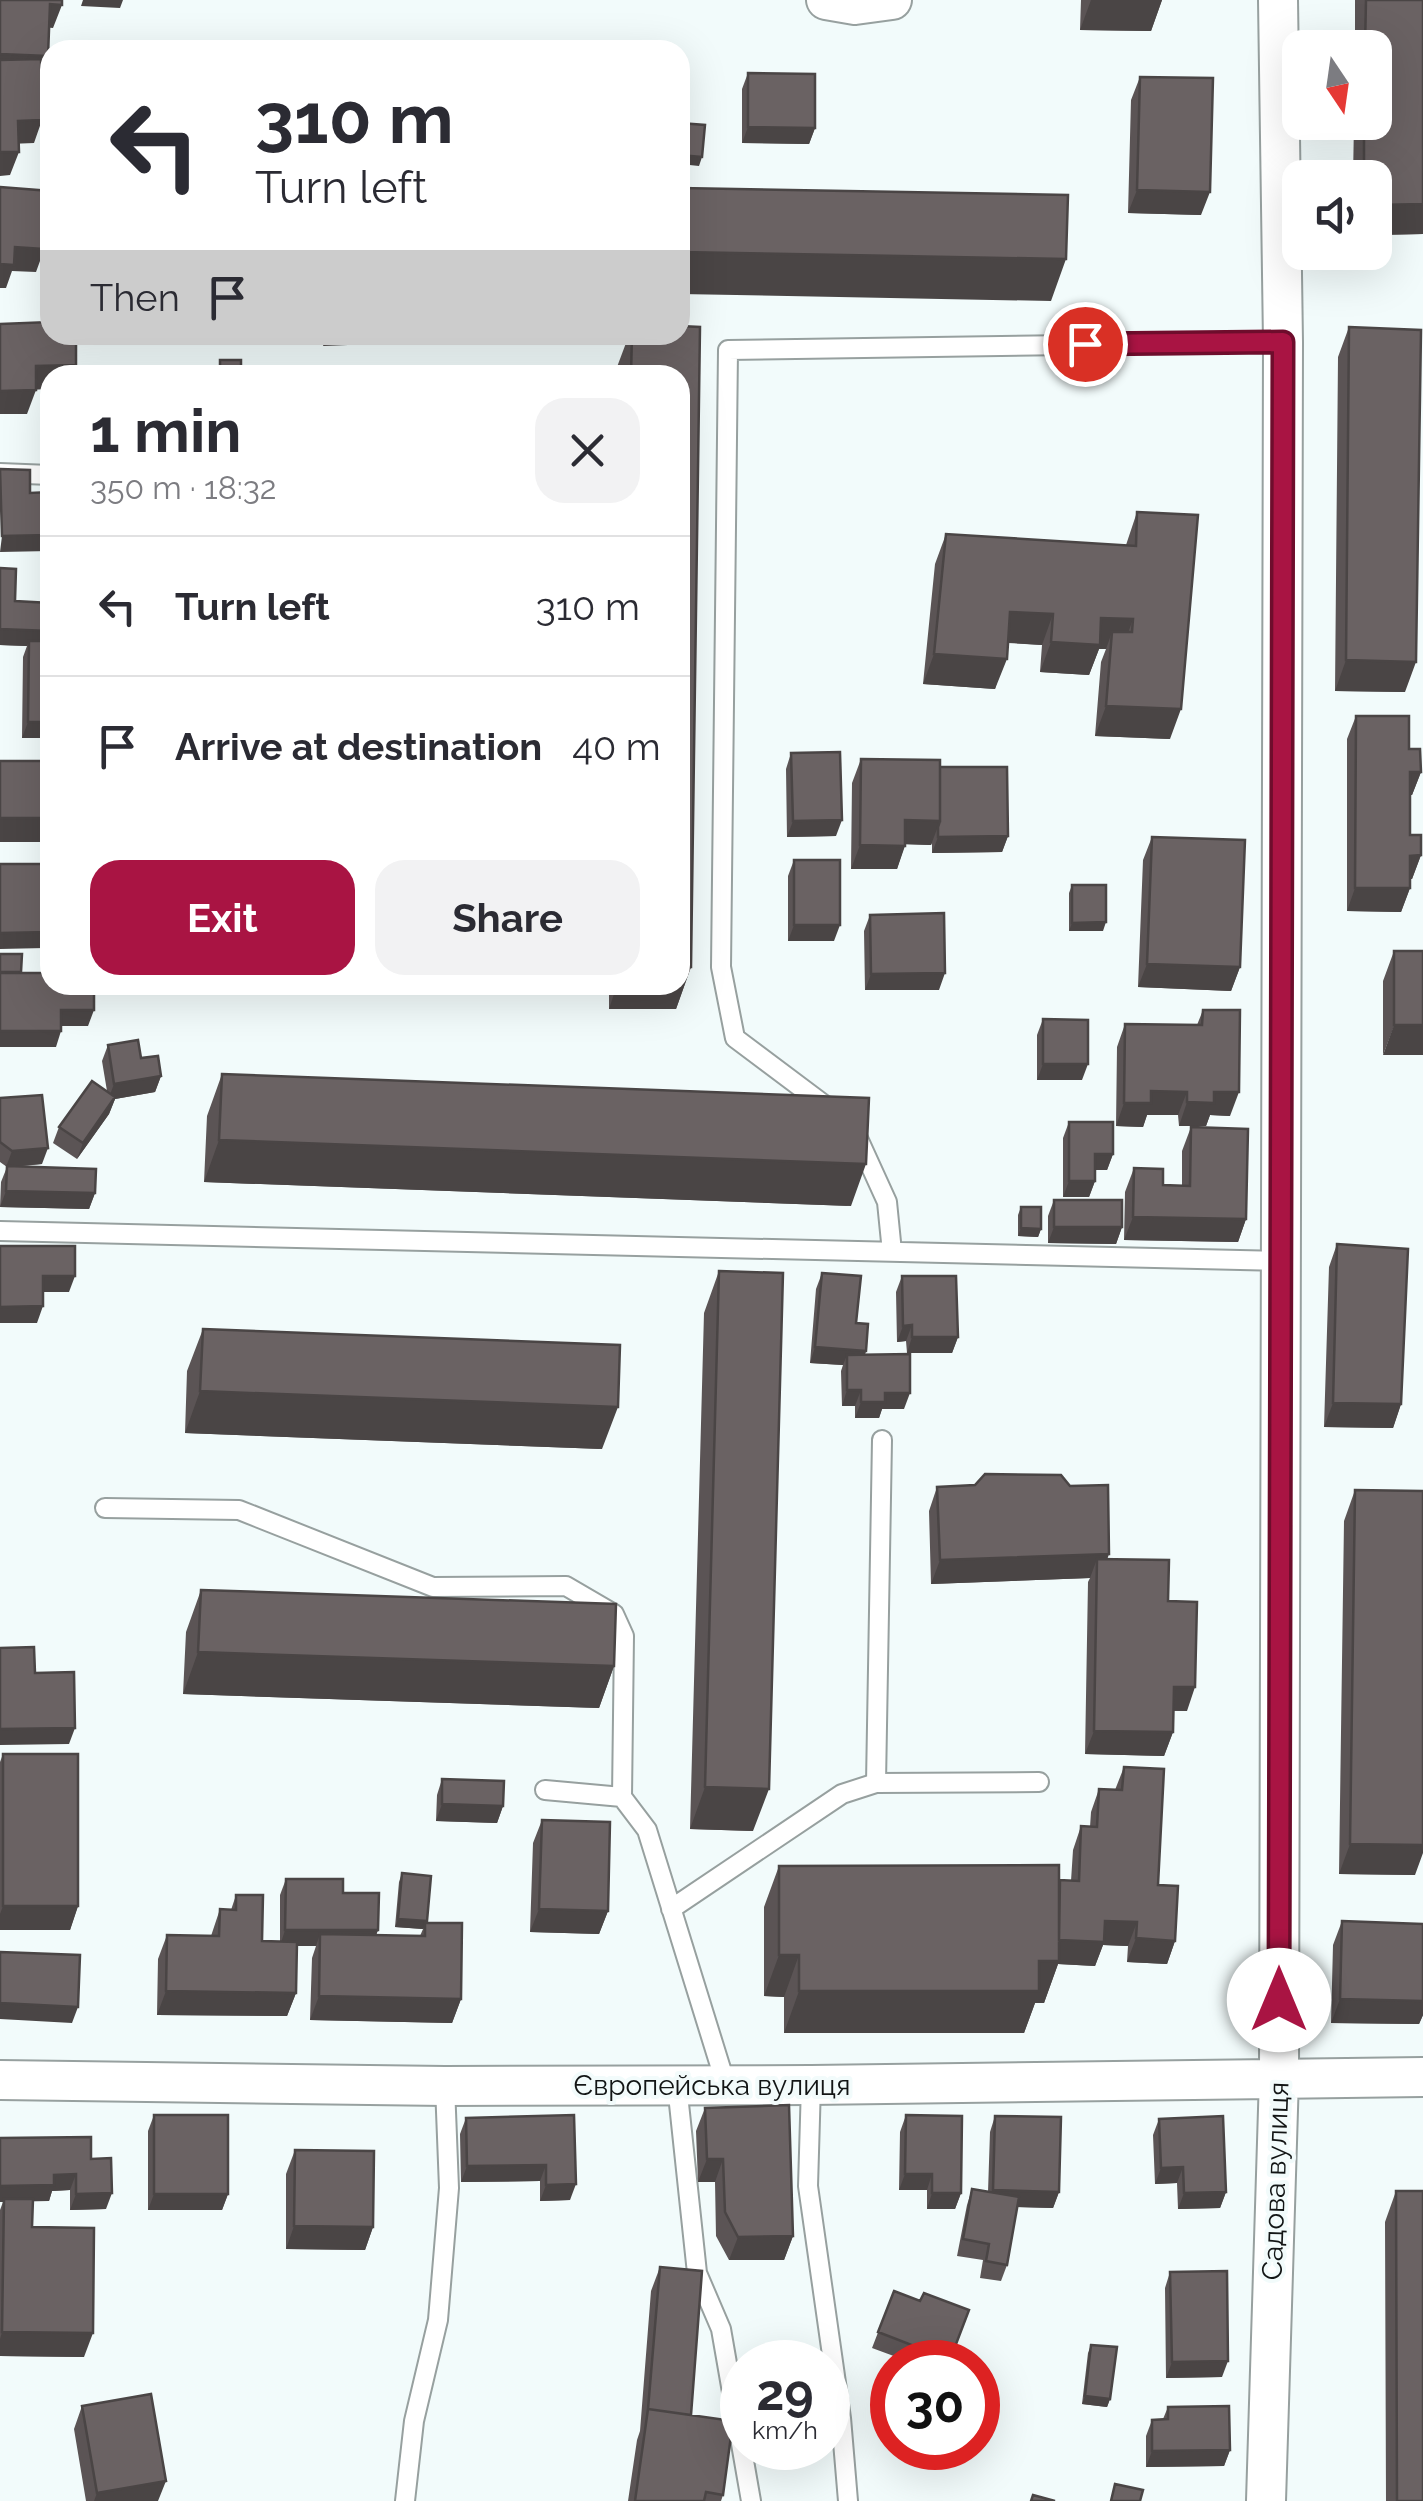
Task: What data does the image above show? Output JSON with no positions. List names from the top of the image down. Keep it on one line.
{"streets":{"street":["Європейська вулиця","Садова вулиця"]},"crossings":[["Європейська вулиця","Садова вулиця"]],"north":"bottom","page":{"turn":["310 m","Turn left"],"then":"Then","heading":["1 min","350 m · 18:32"],"list":[{"name":"Turn left","value":"310 m"},{"name":"Arrive at destination","value":"40 m"}],"buttons":["Exit","Share"],"speed":"29 km/h","limit":"30"}}
